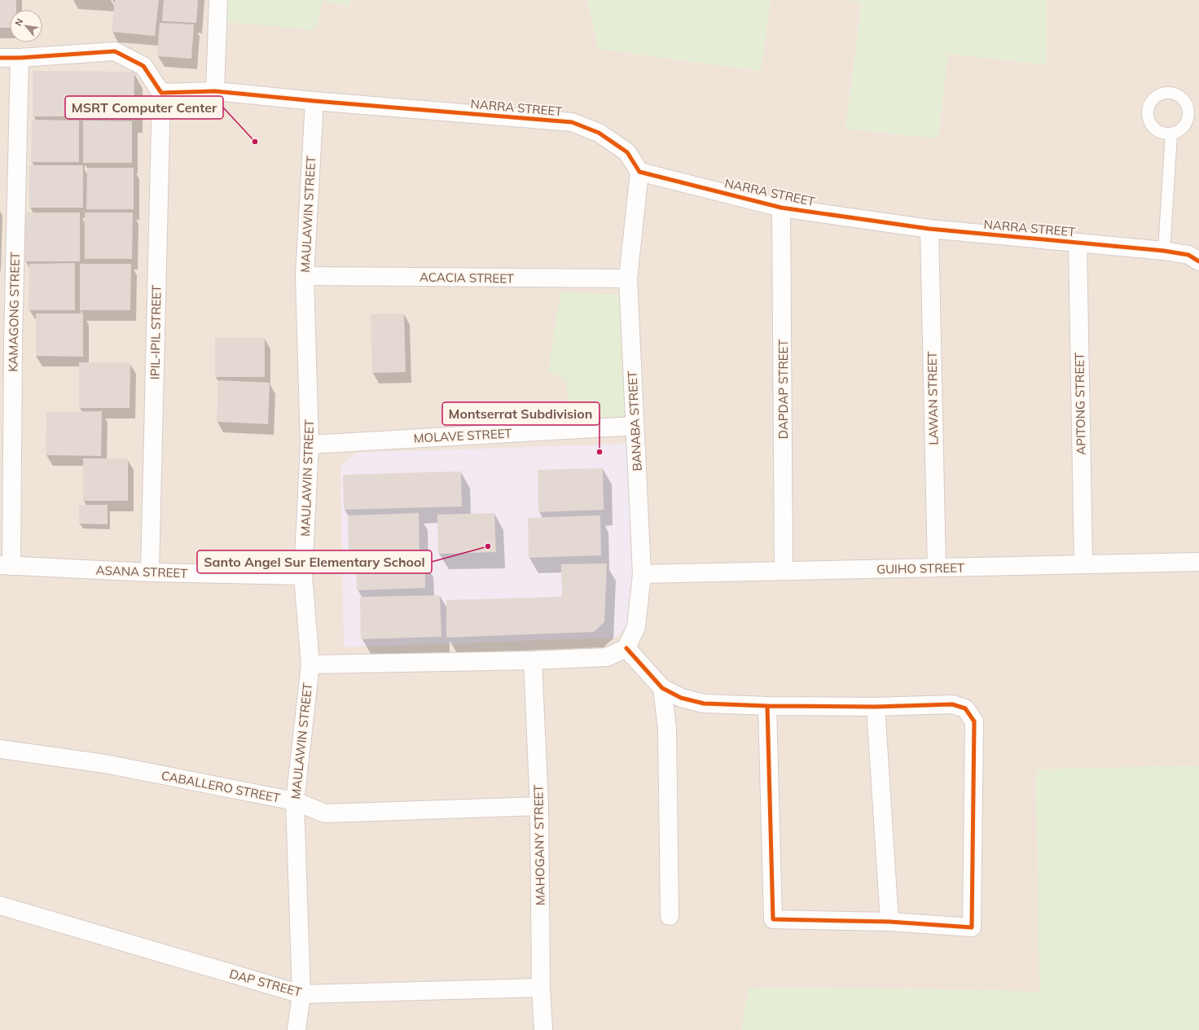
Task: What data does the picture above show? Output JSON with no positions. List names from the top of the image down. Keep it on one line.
{"streets":{"street":["NARRA STREET","MAULAWIN STREET","ACACIA STREET","KAMAGONG STREET","IPIL-IPIL STREET","DAPDAP STREET","LAWAN STREET","APITONG STREET","BANABA STREET","MOLAVE STREET","GUIHO STREET","ASANA STREET","CABALLERO STREET","MAHOGANY STREET","DAP STREET"]},"crossings":[["NARRA STREET","MAULAWIN STREET"],["NARRA STREET","IPIL-IPIL STREET"],["NARRA STREET","DAPDAP STREET"],["NARRA STREET","LAWAN STREET"],["NARRA STREET","APITONG STREET"],["NARRA STREET","BANABA STREET"],["MAULAWIN STREET","ACACIA STREET"],["MAULAWIN STREET","MOLAVE STREET"],["MAULAWIN STREET","ASANA STREET"],["MAULAWIN STREET","CABALLERO STREET"],["MAULAWIN STREET","DAP STREET"],["ACACIA STREET","BANABA STREET"],["KAMAGONG STREET","ASANA STREET"],["IPIL-IPIL STREET","ASANA STREET"],["DAPDAP STREET","GUIHO STREET"],["LAWAN STREET","GUIHO STREET"],["APITONG STREET","GUIHO STREET"],["BANABA STREET","MOLAVE STREET"],["BANABA STREET","GUIHO STREET"],["CABALLERO STREET","MAHOGANY STREET"],["MAHOGANY STREET","DAP STREET"]],"places":["MSRT Computer Center","Montserrat Subdivision","Santo Angel Sur Elementary School"],"north":"top left"}
